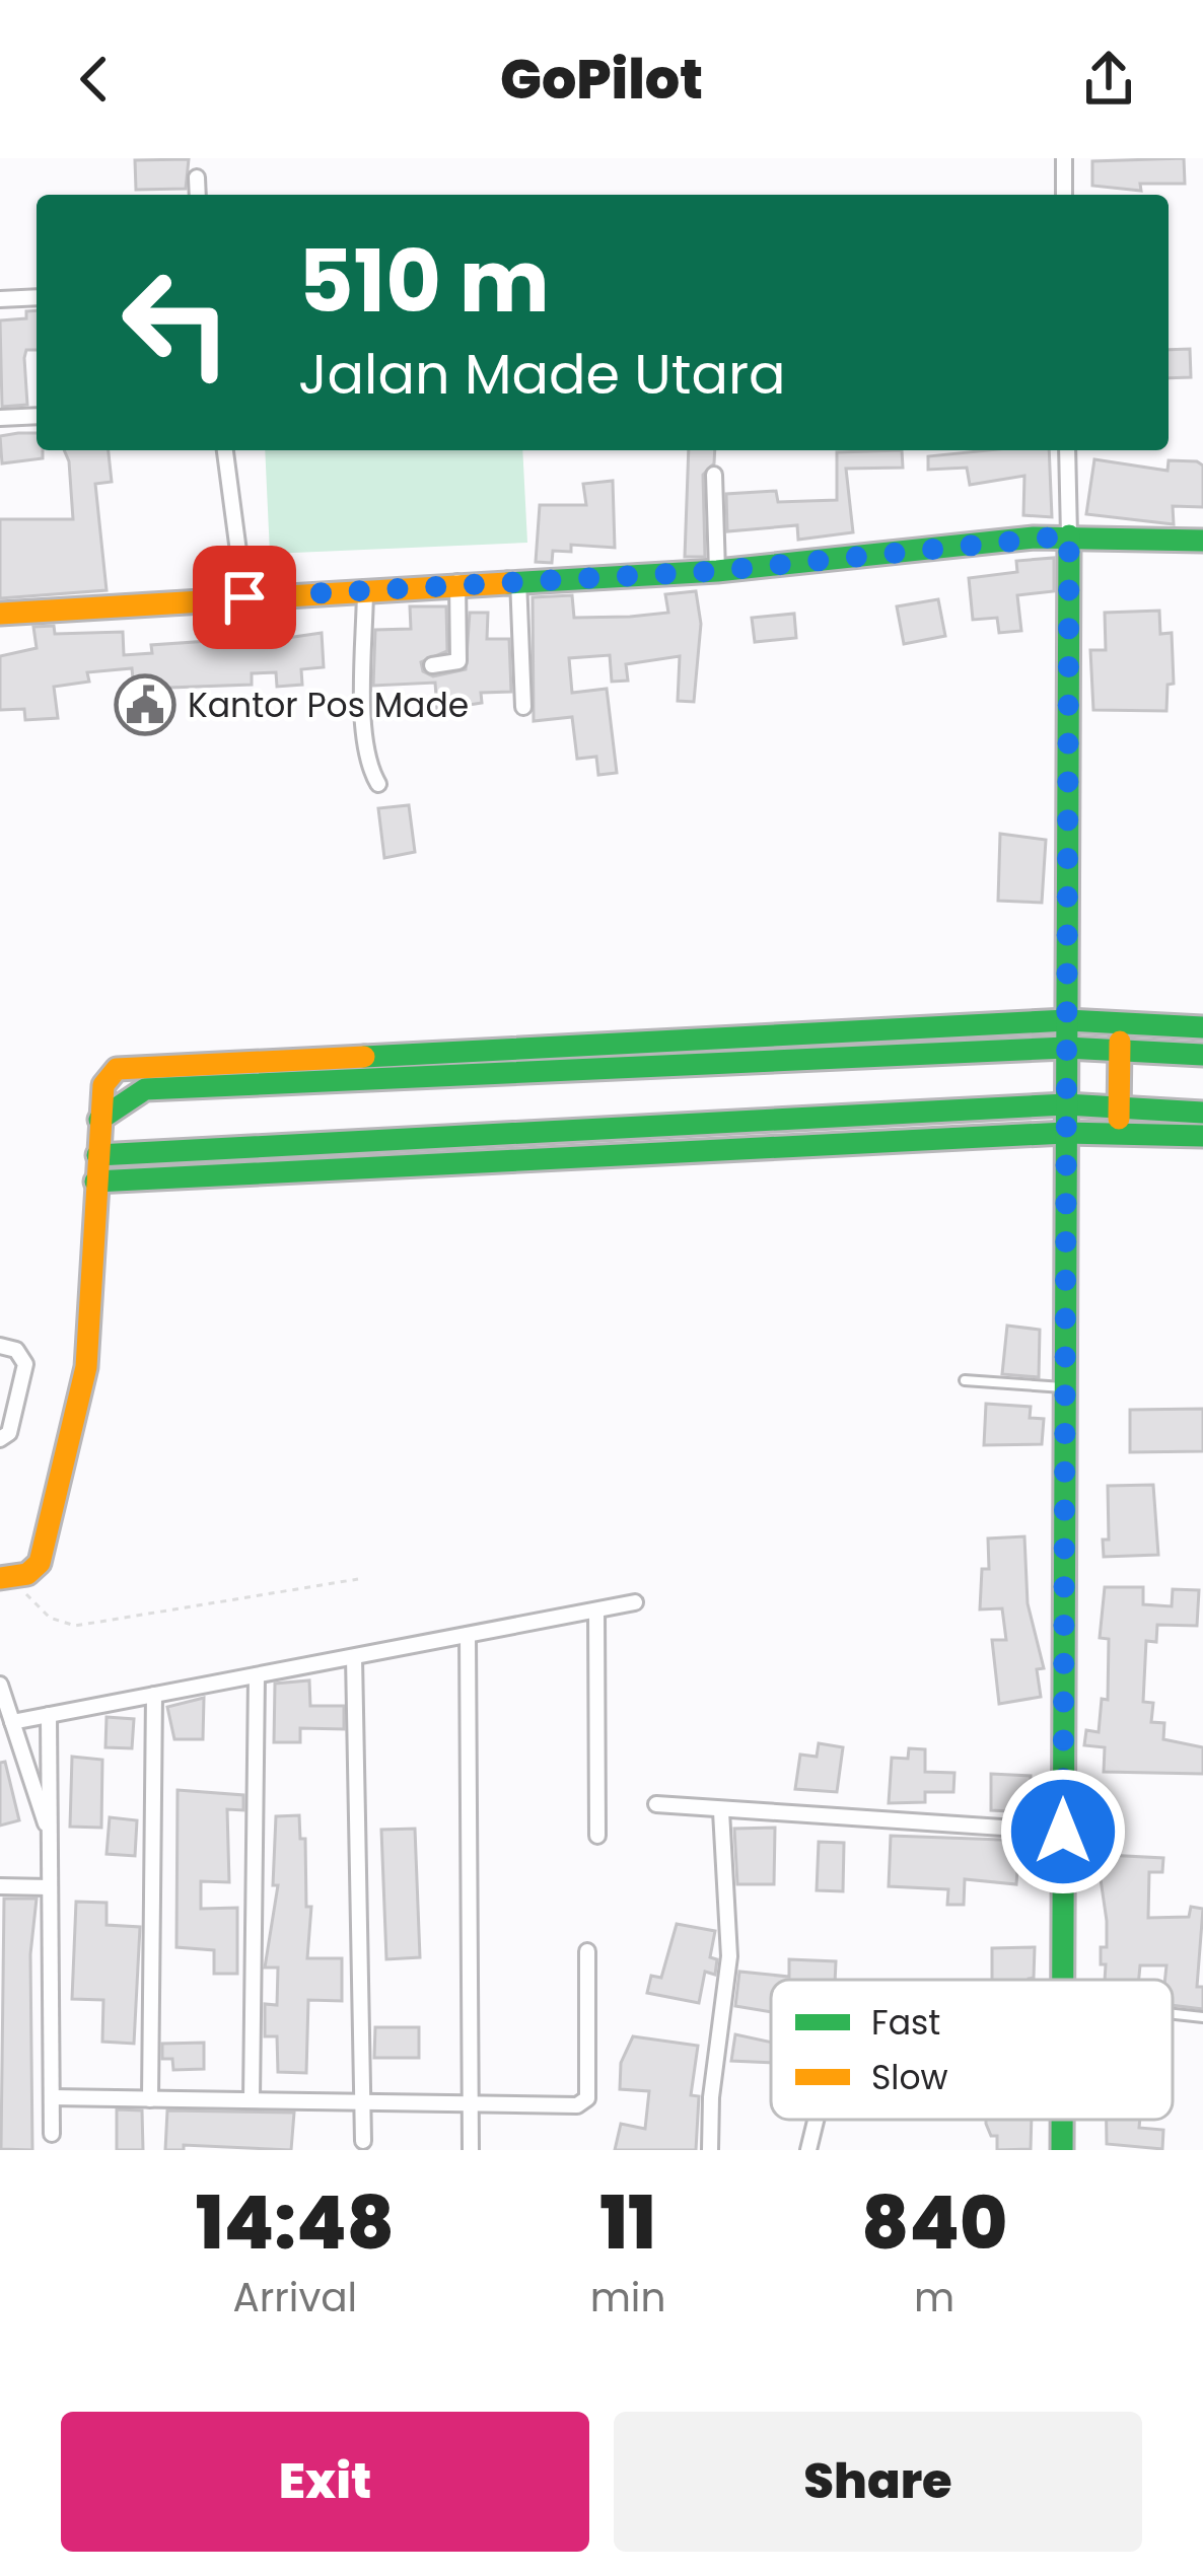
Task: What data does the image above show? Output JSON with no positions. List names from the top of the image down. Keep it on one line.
{"places":{"public building":["Kantor Pos Made"]},"legend":["Fast","Slow"],"page":{"header":"GoPilot","turn":["510 m","Jalan Made Utara"],"eta":["14:48","Arrival","11","min","840","m"],"buttons":["Exit","Share"]}}
